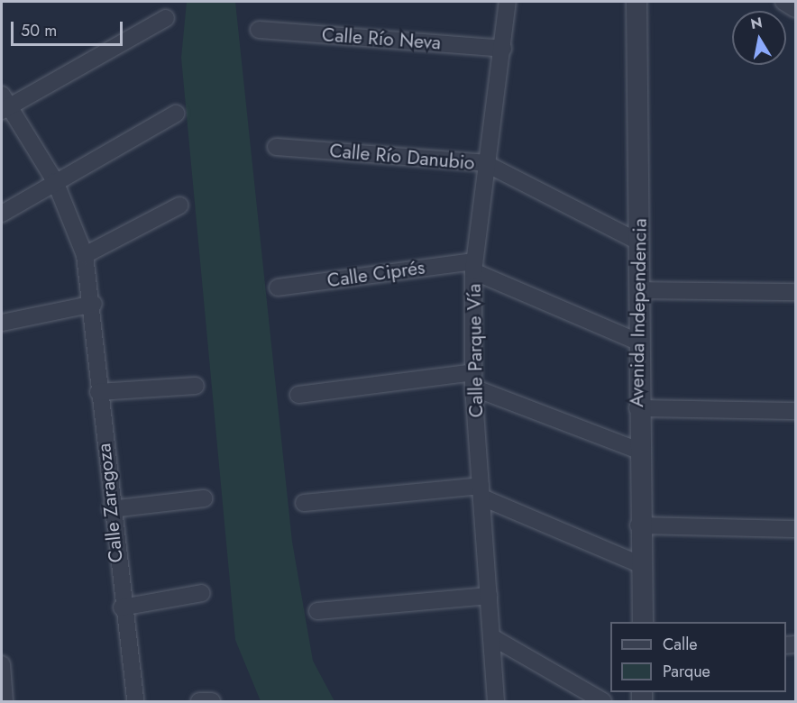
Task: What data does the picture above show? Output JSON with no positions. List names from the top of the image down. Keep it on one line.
{"streets":{"street":["Calle Río Neva","Calle Río Danubio","Calle Ciprés","Avenida Independencia","Calle Parque Vía","Calle Zaragoza"]},"crossings":[["Calle Río Neva","Calle Parque Vía"],["Calle Río Danubio","Avenida Independencia"],["Calle Río Danubio","Calle Parque Vía"],["Calle Ciprés","Calle Parque Vía"]],"legend":["Calle","Parque"],"scale_bar":"50 m","north":"top"}
